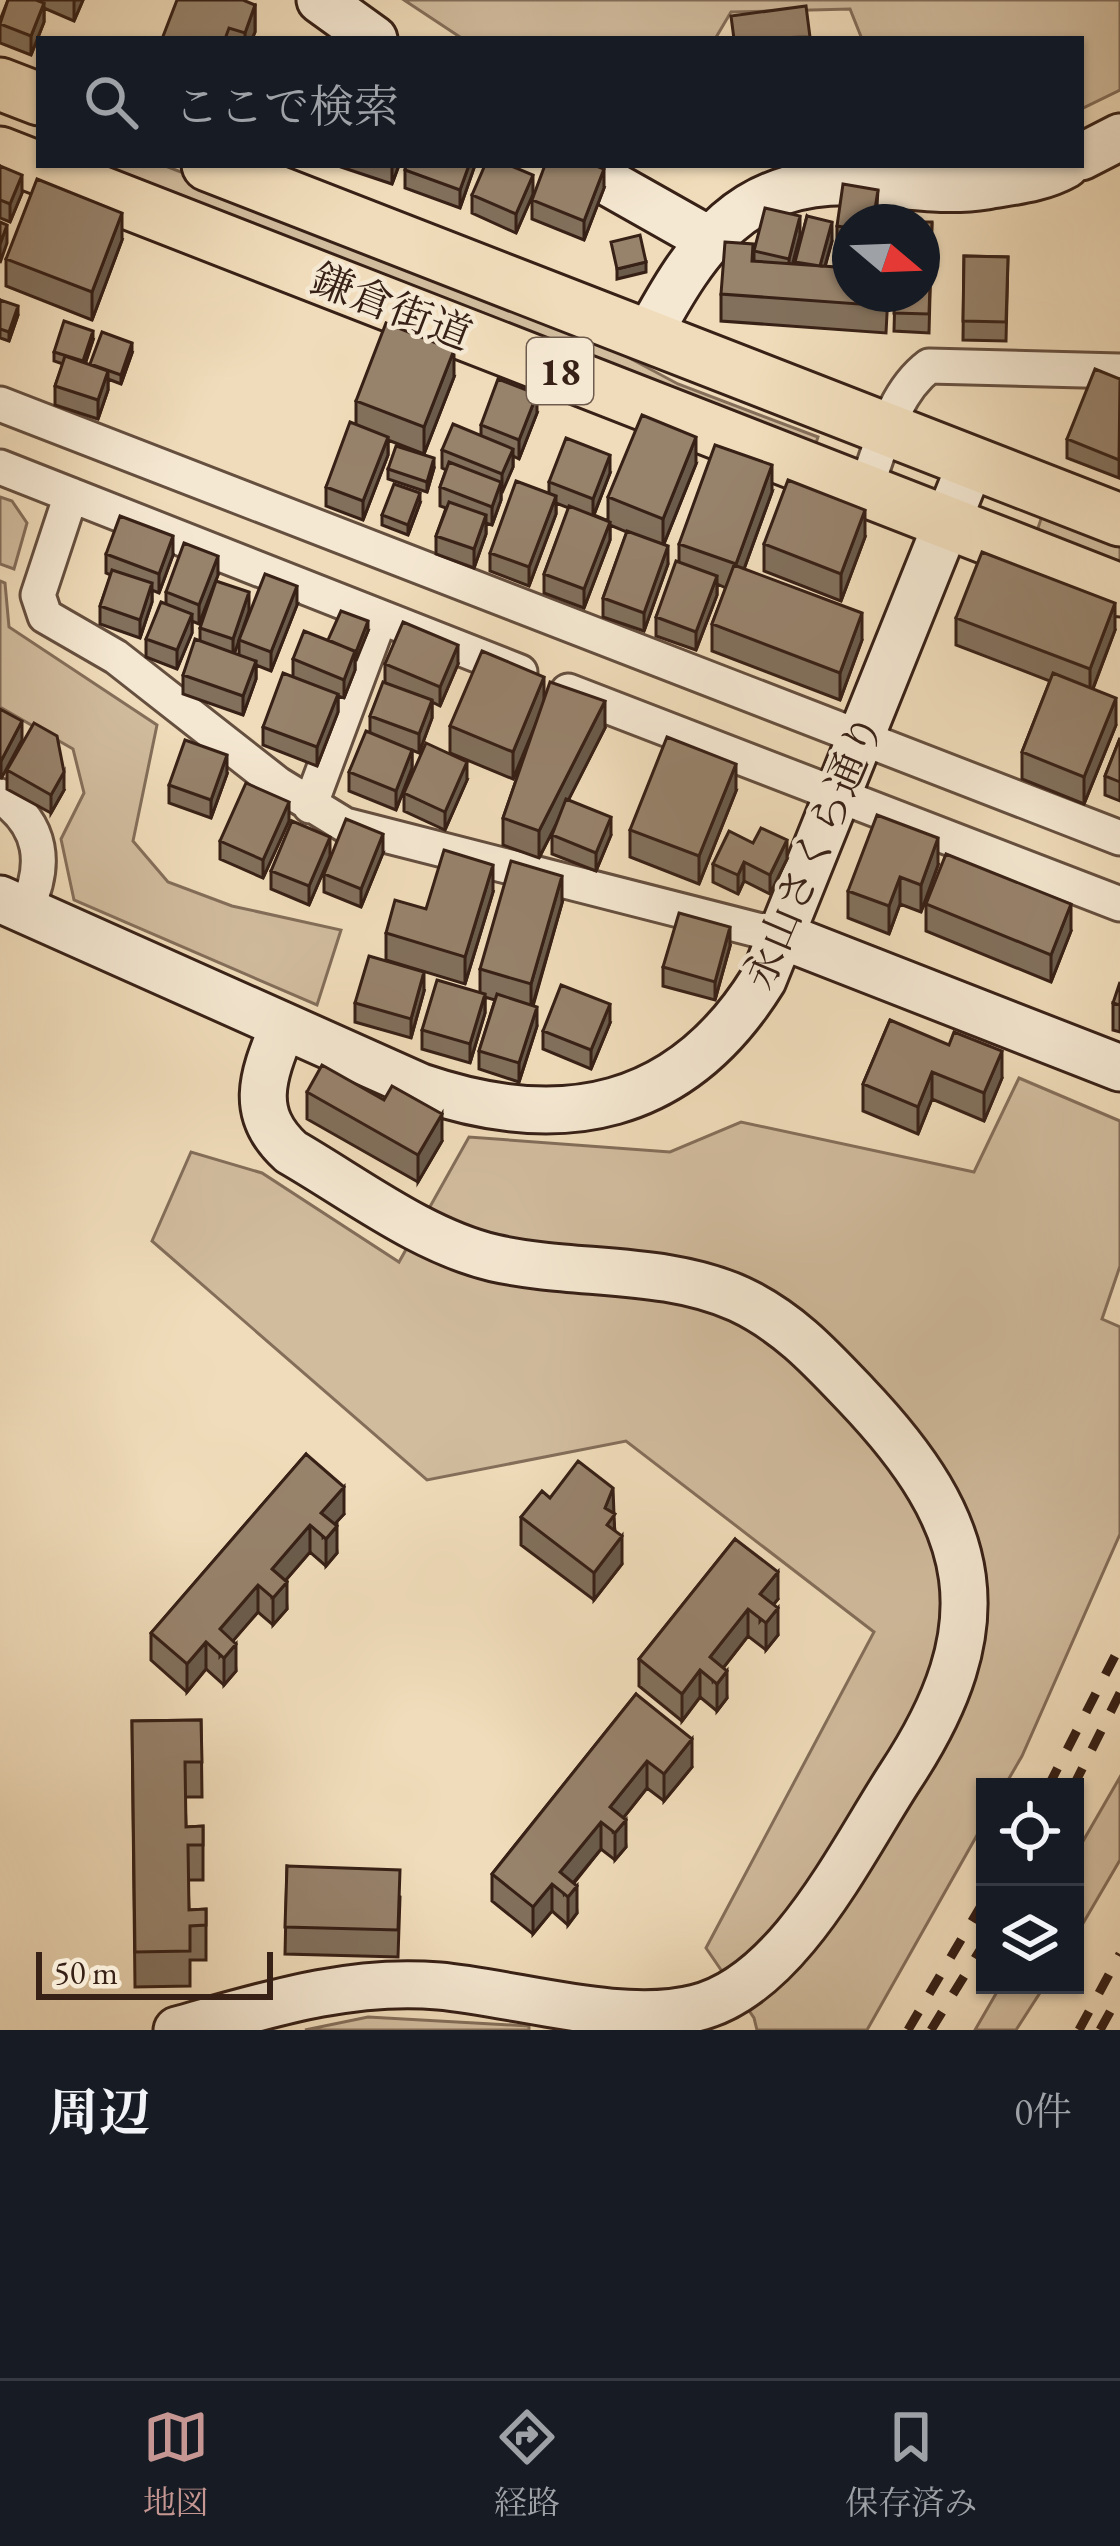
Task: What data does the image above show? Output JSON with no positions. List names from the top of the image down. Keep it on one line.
{"streets":{"main road":["鎌倉街道","18"],"street":["永山さくら通り"]},"crossings":[["鎌倉街道","永山さくら通り"]],"scale_bar":"50 m","north":"right","page":{"search":"ここで検索","scale":"50 m","heading":["周辺","0件"],"nav":["地図","経路","保存済み"]}}
